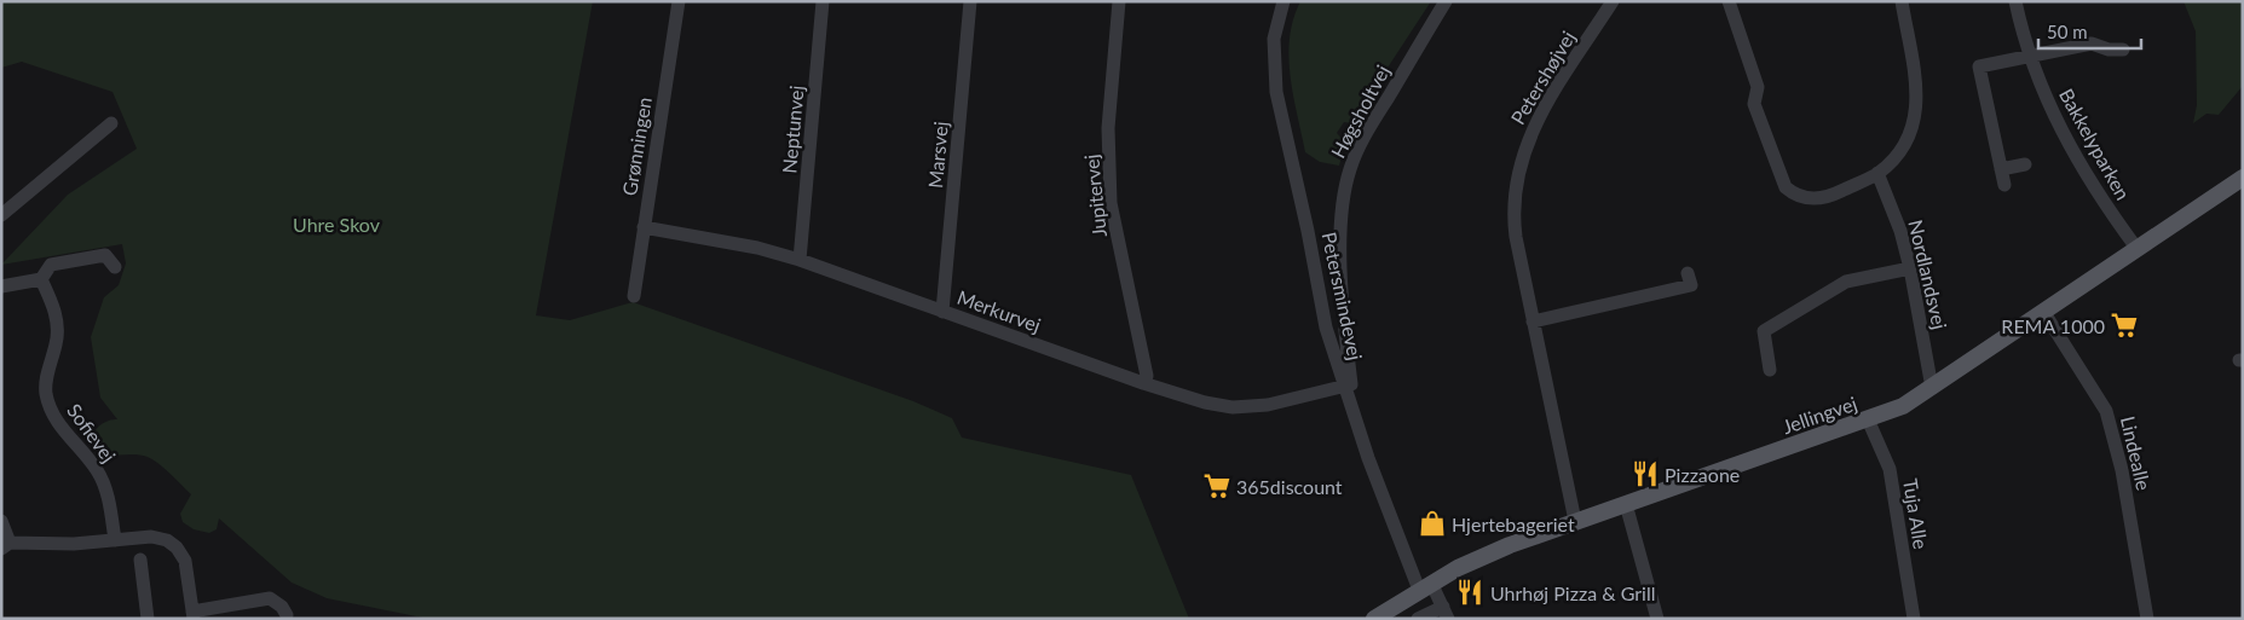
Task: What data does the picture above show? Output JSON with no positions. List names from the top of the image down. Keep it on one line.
{"streets":{"main road":["Jellingvej"],"street":["Petershøjvej","Høgsholtvej","Neptunvej","Bakkelyparken","Grønningen","Marsvej","Jupitervej","Nordlandsvej","Petersmindevej","Merkurvej","Sofievej","Lindealle","Tuja Alle"]},"crossings":[["Petershøjvej","Jellingvej"],["Høgsholtvej","Petersmindevej"],["Høgsholtvej","Merkurvej"],["Neptunvej","Merkurvej"],["Bakkelyparken","Jellingvej"],["Grønningen","Merkurvej"],["Marsvej","Merkurvej"],["Jupitervej","Merkurvej"],["Nordlandsvej","Jellingvej"],["Petersmindevej","Merkurvej"],["Petersmindevej","Jellingvej"],["Jellingvej","Lindealle"],["Jellingvej","Tuja Alle"]],"parks":["Uhre Skov"],"places":{"supermarket":["REMA 1000","365discount"],"restaurant":["Pizzaone","Uhrhøj Pizza & Grill"],"shop":["Hjertebageriet"]},"scale_bar":"50 m"}
